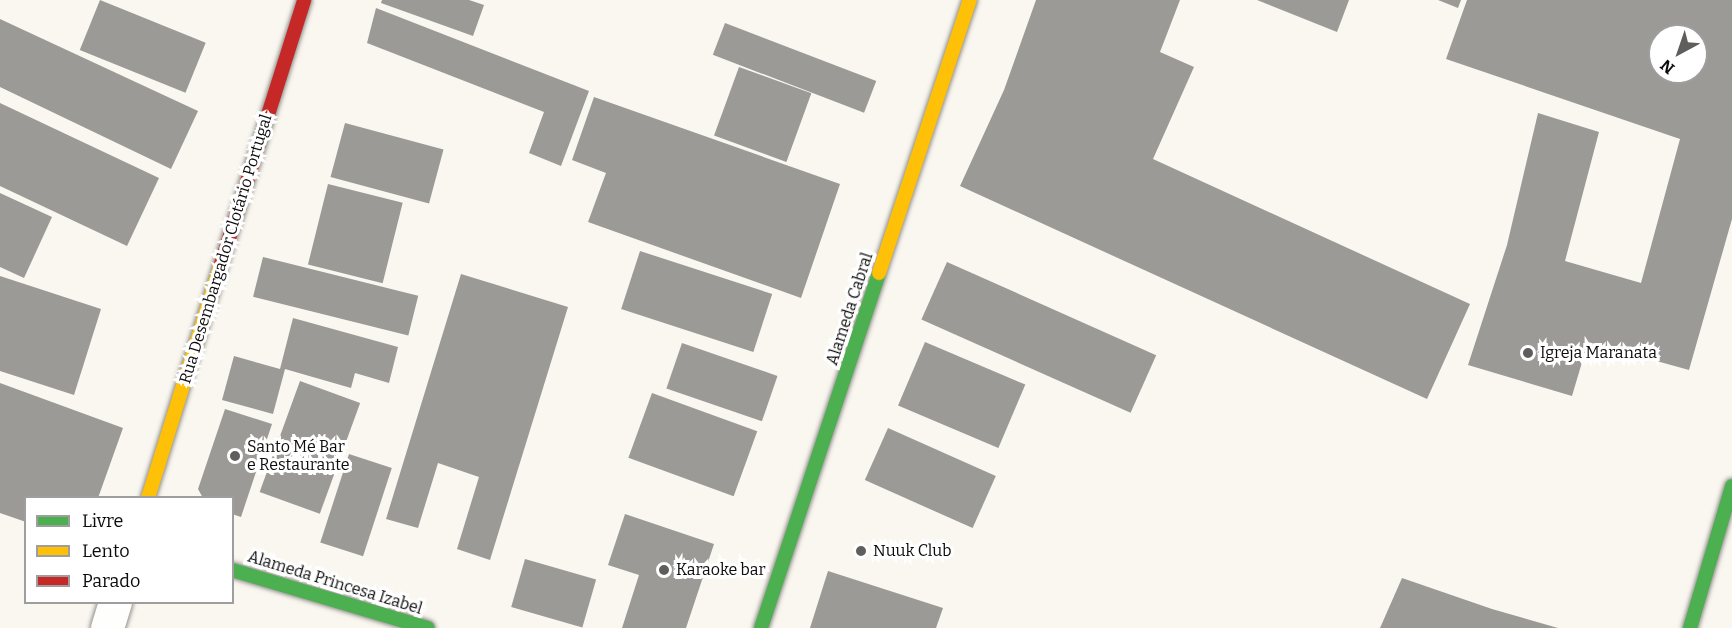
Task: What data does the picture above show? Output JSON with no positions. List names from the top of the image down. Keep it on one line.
{"streets":{"street":["Rua Desembargador Clotário Portugal","Alameda Cabral","Alameda Princesa Izabel"]},"places":["Igreja Maranata","Santo Mé Bar e Restaurante","Nuuk Club","Karaoke bar"],"legend":["Livre","Lento","Parado"],"north":"bottom left"}
